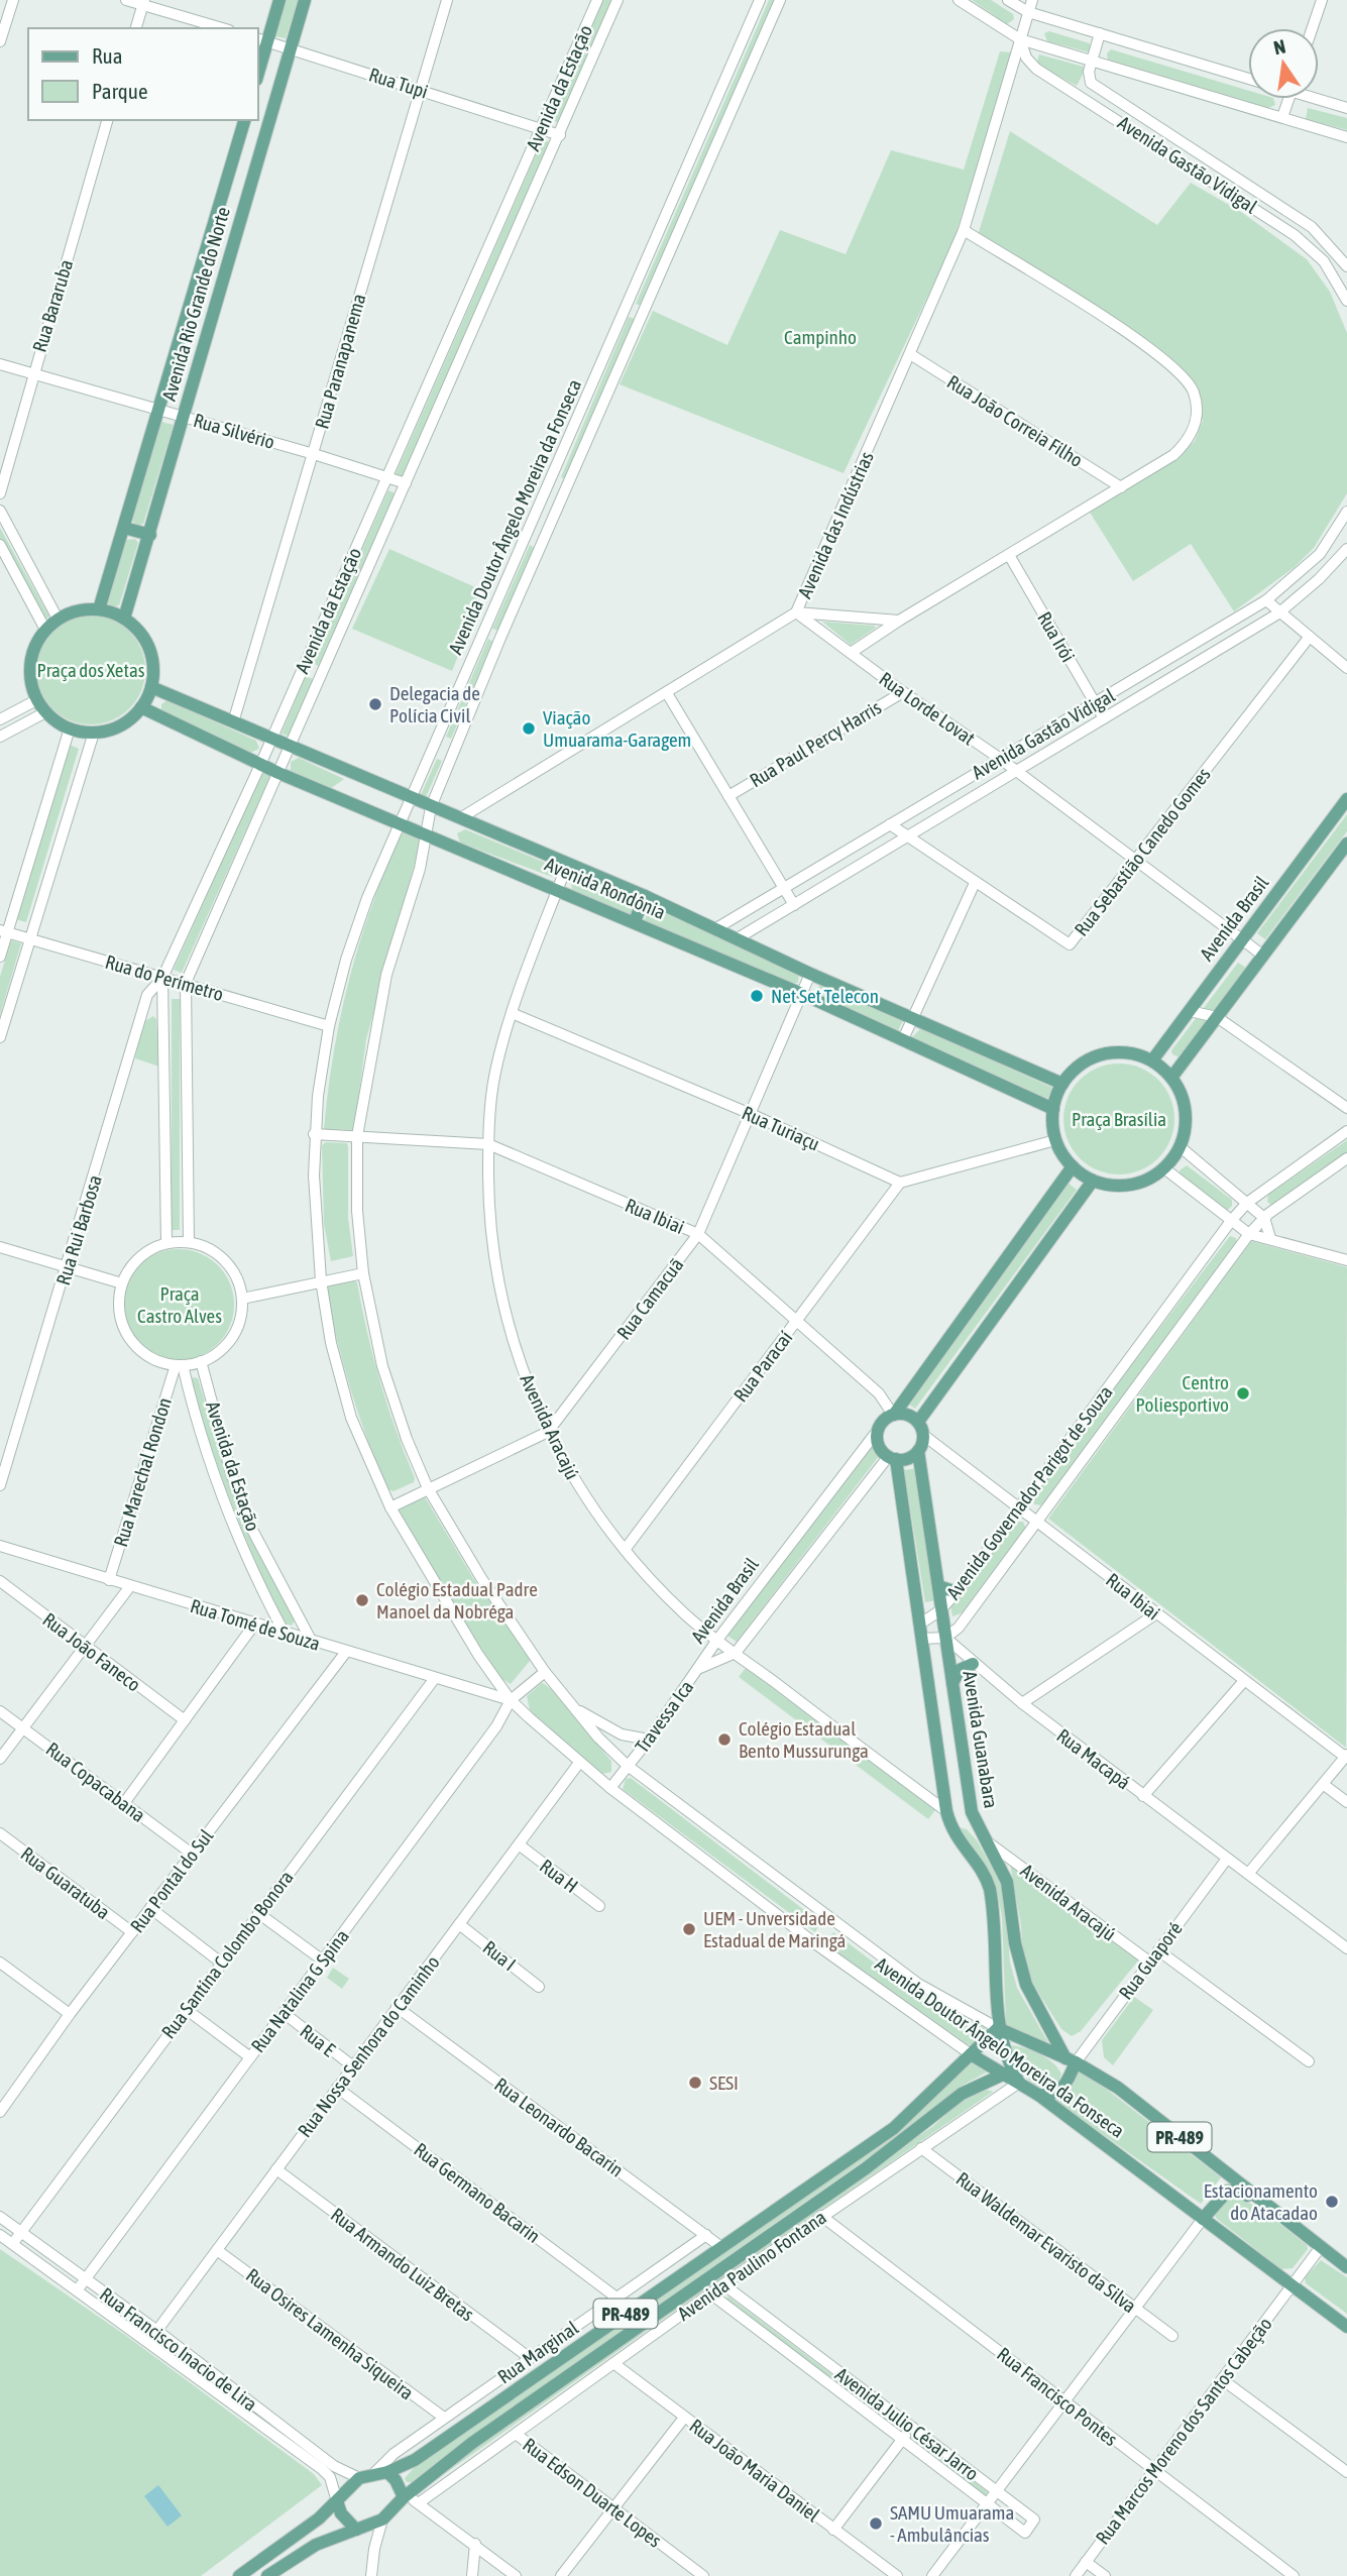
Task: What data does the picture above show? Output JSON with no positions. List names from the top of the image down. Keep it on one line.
{"streets":{"main road":["Avenida Rio Grande do Norte","Avenida Doutor Ângelo Moreira da Fonseca","Avenida Rondônia","Avenida Brasil","Avenida Guanabara","PR-489"],"street":["Rua Tupi","Avenida da Estação","Avenida Gastão Vidigal","Rua Bararuba","Rua Paranapanema","Rua João Correia Filho","Rua Silvério","Avenida das Indústrias","Rua Irói","Rua Lorde Lovat","Rua Paul Percy Harris","Rua Sebastião Canedo Gomes","Rua do Perímetro","Rua Turiaçu","Rua Ibiai","Rua Rui Barbosa","Rua Camacuã","Rua Paracaí","Avenida Aracajú","Rua Marechal Rondon","Avenida Governador Parigot de Souza","Rua Tomé de Souza","Rua João Faneco","Travessa Ica","Rua Macapá","Rua Copacabana","Rua H","Rua Pontal do Sul","Rua Guaratuba","Rua Santina Colombo Bonora","Rua I","Rua Guaporé","Rua Natalina G Spina","Rua E","Rua Nossa Senhora do Caminho","Rua Leonardo Bacarin","Rua Germano Bacarin","Rua Waldemar Evaristo da Silva","Rua Armando Luiz Bretas","Avenida Paulino Fontana","Rua Osires Lamenha Siqueira","Rua Francisco Inacio de Lira","Rua Marginal","Rua Francisco Pontes","Avenida Julio César Jarro","Rua Marcos Moreno dos Santos Cabeção","Rua João Maria Daniel","Rua Edson Duarte Lopes"]},"crossings":[["Rua Tupi","Avenida da Estação"],["Rua Tupi","Avenida Rio Grande do Norte"],["Rua Tupi","Rua Paranapanema"],["Avenida da Estação","Rua Silvério"],["Avenida da Estação","Avenida Rondônia"],["Avenida da Estação","Rua do Perímetro"],["Avenida da Estação","Rua Rui Barbosa"],["Avenida da Estação","Rua Marechal Rondon"],["Avenida da Estação","Rua Tomé de Souza"],["Avenida Gastão Vidigal","Avenida das Indústrias"],["Avenida Gastão Vidigal","Rua Irói"],["Avenida Gastão Vidigal","Rua Lorde Lovat"],["Avenida Gastão Vidigal","Rua Sebastião Canedo Gomes"],["Avenida Gastão Vidigal","Avenida Rondônia"],["Avenida Rio Grande do Norte","Rua Silvério"],["Avenida Rio Grande do Norte","Avenida Rondônia"],["Rua Bararuba","Rua Silvério"],["Rua Paranapanema","Rua Silvério"],["Rua Paranapanema","Avenida Rondônia"],["Rua João Correia Filho","Avenida das Indústrias"],["Avenida Doutor Ângelo Moreira da Fonseca","Avenida Rondônia"],["Avenida Doutor Ângelo Moreira da Fonseca","Rua do Perímetro"],["Avenida Doutor Ângelo Moreira da Fonseca","Rua Ibiai"],["Avenida Doutor Ângelo Moreira da Fonseca","Rua Camacuã"],["Avenida Doutor Ângelo Moreira da Fonseca","Rua Tomé de Souza"],["Avenida Doutor Ângelo Moreira da Fonseca","Travessa Ica"],["Avenida Doutor Ângelo Moreira da Fonseca","Avenida Guanabara"],["Avenida Doutor Ângelo Moreira da Fonseca","Rua Guaporé"],["Avenida Doutor Ângelo Moreira da Fonseca","Rua Natalina G Spina"],["Avenida Doutor Ângelo Moreira da Fonseca","Rua Nossa Senhora do Caminho"],["Avenida Doutor Ângelo Moreira da Fonseca","PR-489"],["Avenida Doutor Ângelo Moreira da Fonseca","Avenida Paulino Fontana"],["Avenida Doutor Ângelo Moreira da Fonseca","Rua Marcos Moreno dos Santos Cabeção"],["Avenida das Indústrias","Rua Lorde Lovat"],["Avenida das Indústrias","Avenida Rondônia"],["Rua Lorde Lovat","Rua Paul Percy Harris"],["Rua Lorde Lovat","Rua Sebastião Canedo Gomes"],["Rua Lorde Lovat","Avenida Brasil"],["Avenida Rondônia","Avenida Brasil"],["Avenida Rondônia","Rua Camacuã"],["Avenida Rondônia","Avenida Aracajú"],["Avenida Brasil","Rua Ibiai"],["Avenida Brasil","Avenida Aracajú"],["Avenida Brasil","Travessa Ica"],["Avenida Brasil","Avenida Guanabara"],["Rua do Perímetro","Rua Rui Barbosa"],["Rua Turiaçu","Rua Camacuã"],["Rua Turiaçu","Rua Paracaí"],["Rua Turiaçu","Avenida Aracajú"],["Rua Ibiai","Rua Camacuã"],["Rua Ibiai","Rua Paracaí"],["Rua Ibiai","Avenida Aracajú"],["Rua Ibiai","Avenida Governador Parigot de Souza"],["Rua Ibiai","Avenida Guanabara"],["Rua Camacuã","Avenida Aracajú"],["Rua Paracaí","Avenida Aracajú"],["Avenida Aracajú","Avenida Guanabara"],["Avenida Aracajú","Rua Guaporé"],["Rua Marechal Rondon","Rua Tomé de Souza"],["Avenida Governador Parigot de Souza","Avenida Guanabara"],["Avenida Governador Parigot de Souza","Rua Macapá"],["Rua Tomé de Souza","Rua Pontal do Sul"],["Rua Tomé de Souza","Rua Santina Colombo Bonora"],["Rua Tomé de Souza","Rua Natalina G Spina"],["Avenida Guanabara","Rua Macapá"],["Avenida Guanabara","Rua Guaporé"],["Rua Macapá","Rua Guaporé"],["Rua Copacabana","Rua Pontal do Sul"],["Rua H","Rua Nossa Senhora do Caminho"],["Rua Pontal do Sul","Rua Guaratuba"],["Rua Santina Colombo Bonora","Rua Francisco Inacio de Lira"],["Rua I","Rua Nossa Senhora do Caminho"],["Rua Natalina G Spina","Rua E"],["Rua Natalina G Spina","Rua Francisco Inacio de Lira"],["Rua E","Rua Nossa Senhora do Caminho"],["Rua Nossa Senhora do Caminho","Rua Leonardo Bacarin"],["Rua Nossa Senhora do Caminho","Rua Germano Bacarin"],["Rua Nossa Senhora do Caminho","Rua Armando Luiz Bretas"],["Rua Nossa Senhora do Caminho","Rua Osires Lamenha Siqueira"],["Rua Nossa Senhora do Caminho","Rua Francisco Inacio de Lira"],["Rua Leonardo Bacarin","PR-489"],["Rua Leonardo Bacarin","Rua Marginal"],["PR-489","Rua Francisco Inacio de Lira"],["PR-489","Rua Marginal"],["Rua Germano Bacarin","Rua Marginal"],["Rua Waldemar Evaristo da Silva","Avenida Paulino Fontana"],["Rua Armando Luiz Bretas","Rua Marginal"],["Avenida Paulino Fontana","Rua Francisco Pontes"],["Avenida Paulino Fontana","Avenida Julio César Jarro"],["Avenida Paulino Fontana","Rua João Maria Daniel"],["Avenida Paulino Fontana","Rua Edson Duarte Lopes"],["Rua Osires Lamenha Siqueira","Rua Marginal"],["Rua Francisco Inacio de Lira","Rua Marginal"],["Rua Francisco Pontes","Rua Marcos Moreno dos Santos Cabeção"]],"parks":["Campinho","Praça dos Xetas","Praça Brasília","Praça Castro Alves"],"places":["Delegacia de Polícia Civil","Viação Umuarama-Garagem","Net Set Telecon","Centro Poliesportivo","Colégio Estadual Padre Manoel da Nobréga","Colégio Estadual Bento Mussurunga","UEM - Unversidade Estadual de Maringá","SESI","Estacionamento do Atacadao","SAMU Umuarama - Ambulâncias"],"legend":["Rua","Parque"],"north":"top"}
